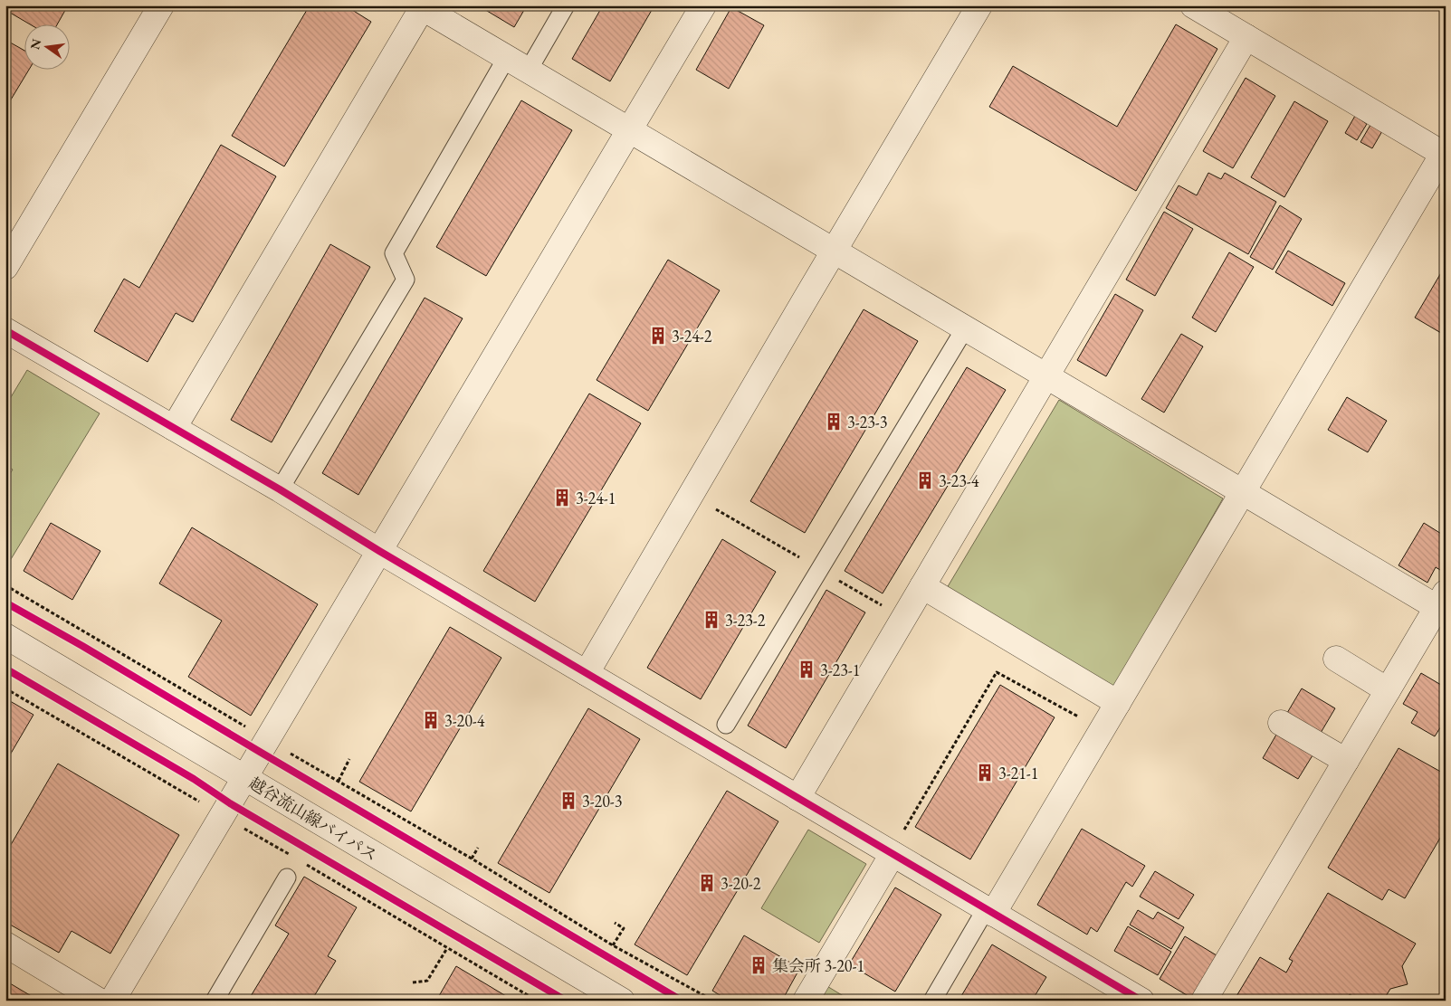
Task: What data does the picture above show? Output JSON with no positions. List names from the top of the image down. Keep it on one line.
{"streets":{"street":["越谷流山線バイパス"]},"places":{"building":["3-24-2","3-23-3","3-23-4","3-24-1","3-23-2","3-23-1","3-20-4","3-21-1","3-20-3","3-20-2","集会所 3-20-1"]},"north":"left"}
